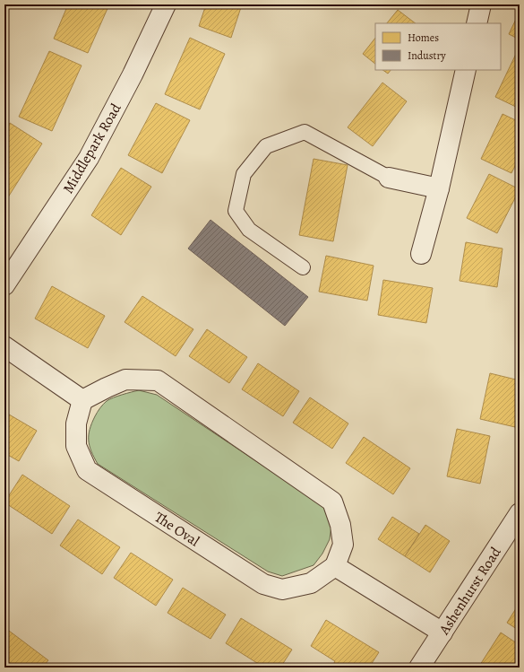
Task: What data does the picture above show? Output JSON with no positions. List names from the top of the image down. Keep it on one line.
{"streets":{"street":["Middlepark Road","The Oval","Ashenhurst Road"]},"legend":["Homes","Industry"]}
